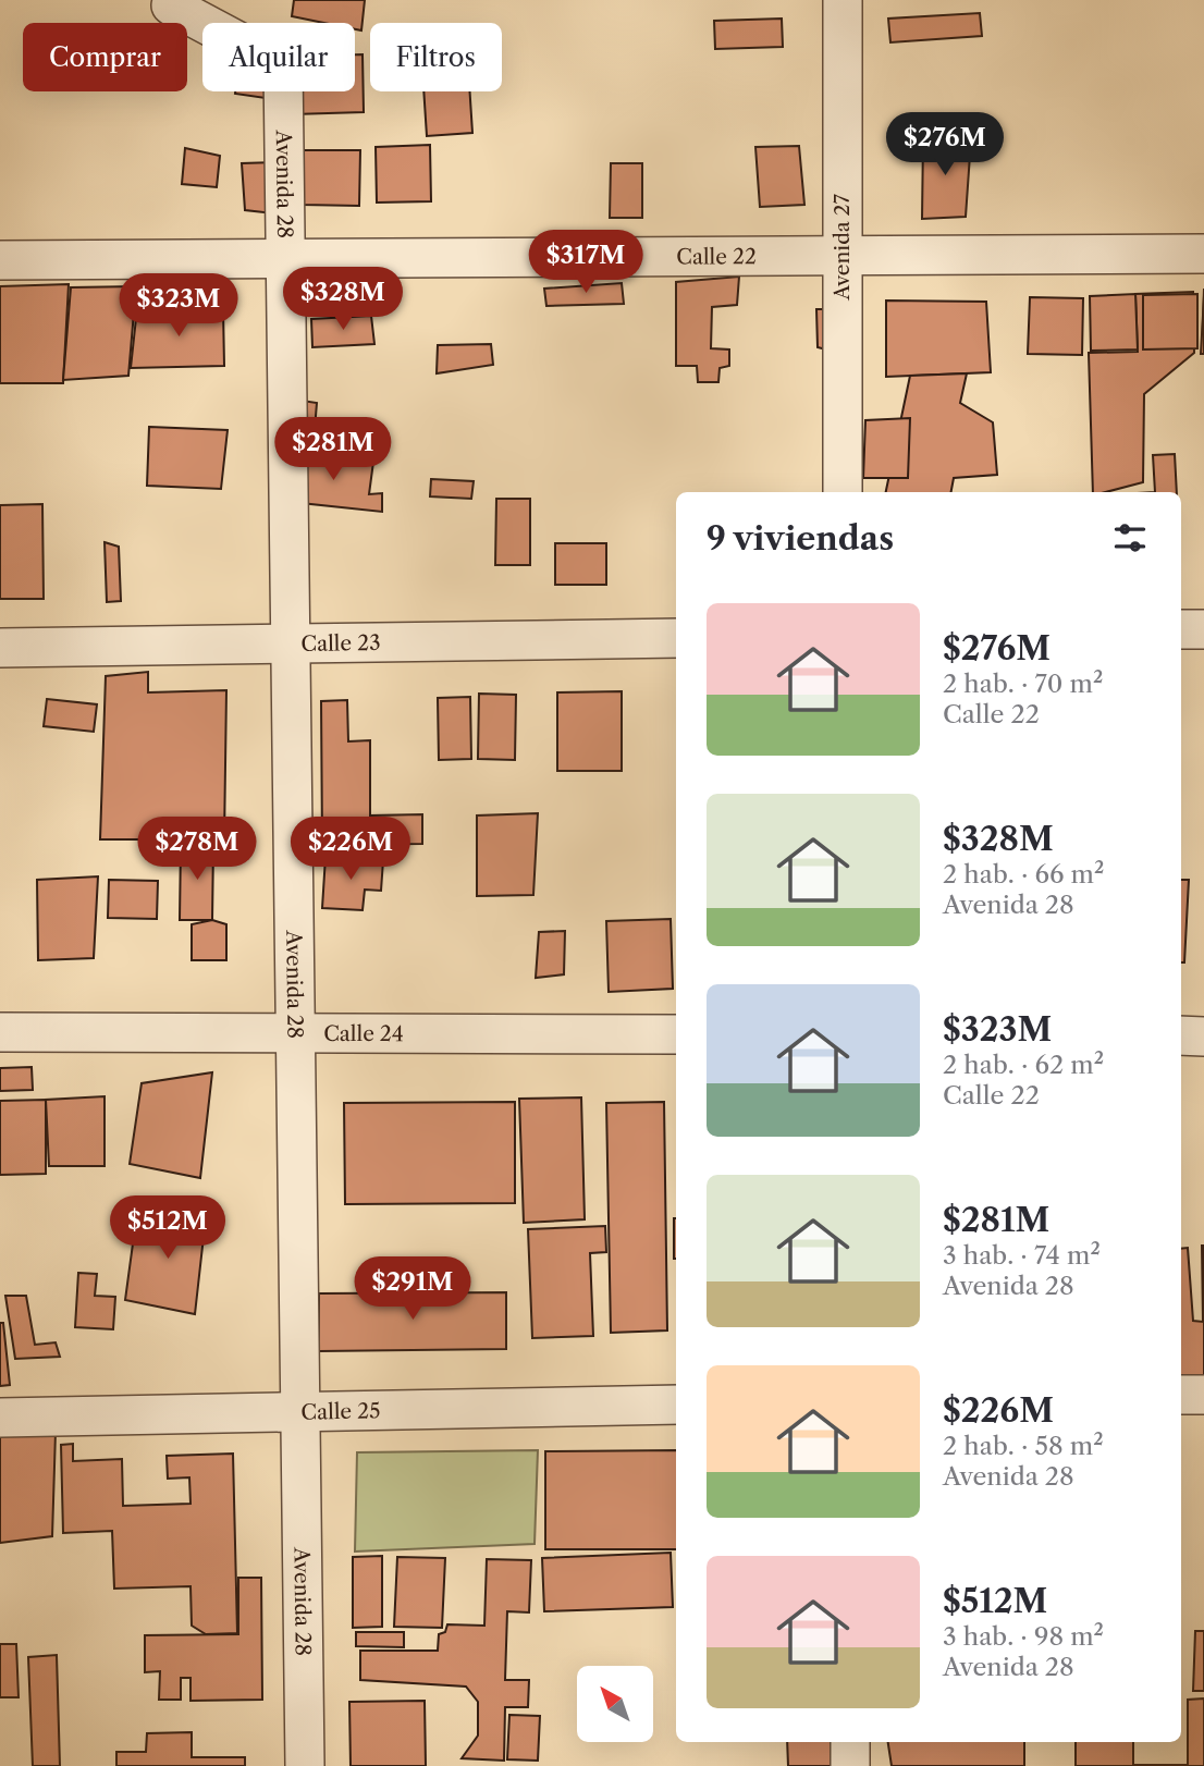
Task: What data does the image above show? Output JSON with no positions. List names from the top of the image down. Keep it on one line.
{"streets":{"street":["Avenida 28","Avenida 27","Calle 22","Calle 23","Calle 24","Calle 25"]},"crossings":[["Avenida 28","Calle 22"],["Avenida 28","Calle 23"],["Avenida 28","Calle 24"],["Avenida 28","Calle 25"],["Avenida 27","Calle 22"]],"north":"top left","page":{"chip":["Comprar","Alquilar","Filtros"],"price":["$276M","$317M","$328M","$323M","$281M","$278M","$226M","$512M","$291M"],"heading":"9 viviendas","list":[{"name":"$276M","note":"2 hab. · 70 m² · Calle 22"},{"name":"$328M","note":"2 hab. · 66 m² · Avenida 28"},{"name":"$323M","note":"2 hab. · 62 m² · Calle 22"},{"name":"$281M","note":"3 hab. · 74 m² · Avenida 28"},{"name":"$226M","note":"2 hab. · 58 m² · Avenida 28"},{"name":"$512M","note":"3 hab. · 98 m² · Avenida 28"}]}}
